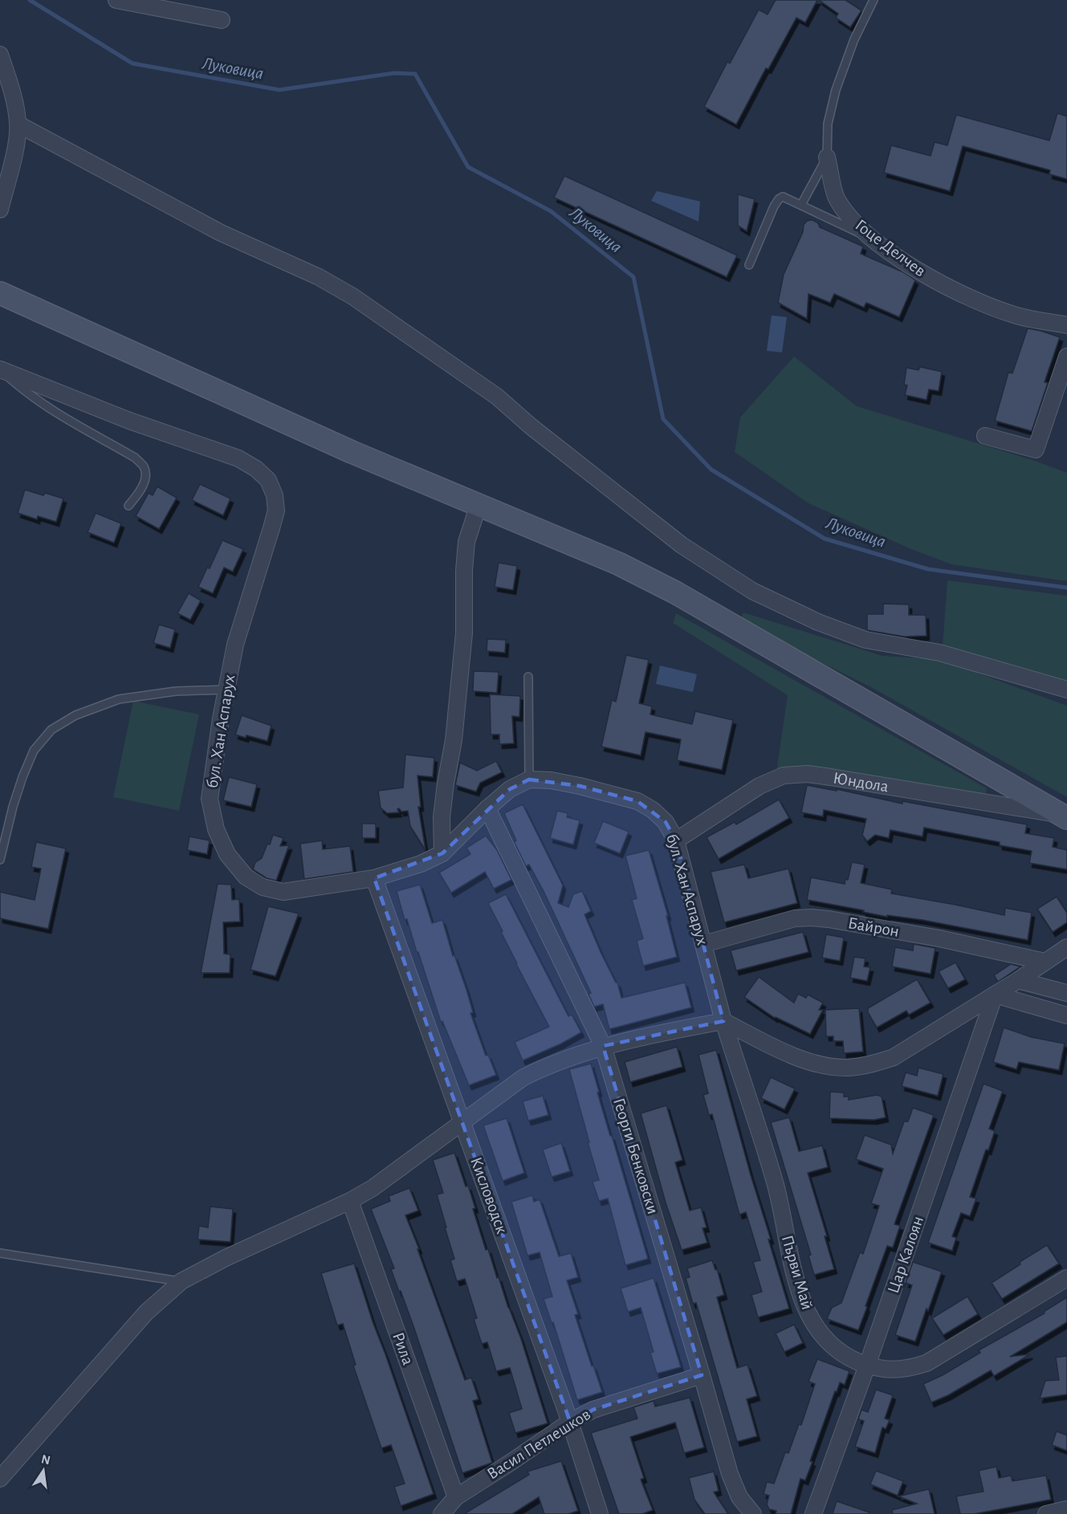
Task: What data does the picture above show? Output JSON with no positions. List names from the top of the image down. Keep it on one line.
{"streets":{"main road":["Юндола"],"street":["Гоце Делчев","бул. Хан Аспарух","Байрон","Георги Бенковски","Кисловодск","Цар Калоян","Първи Май","Рила","Васил Петлешков"]},"crossings":[["бул. Хан Аспарух","Юндола"],["бул. Хан Аспарух","Байрон"],["бул. Хан Аспарух","Георги Бенковски"],["бул. Хан Аспарух","Кисловодск"],["бул. Хан Аспарух","Първи Май"],["Георги Бенковски","Васил Петлешков"],["Кисловодск","Васил Петлешков"],["Цар Калоян","Първи Май"],["Рила","Васил Петлешков"]],"water":["Луковица"],"north":"top"}
